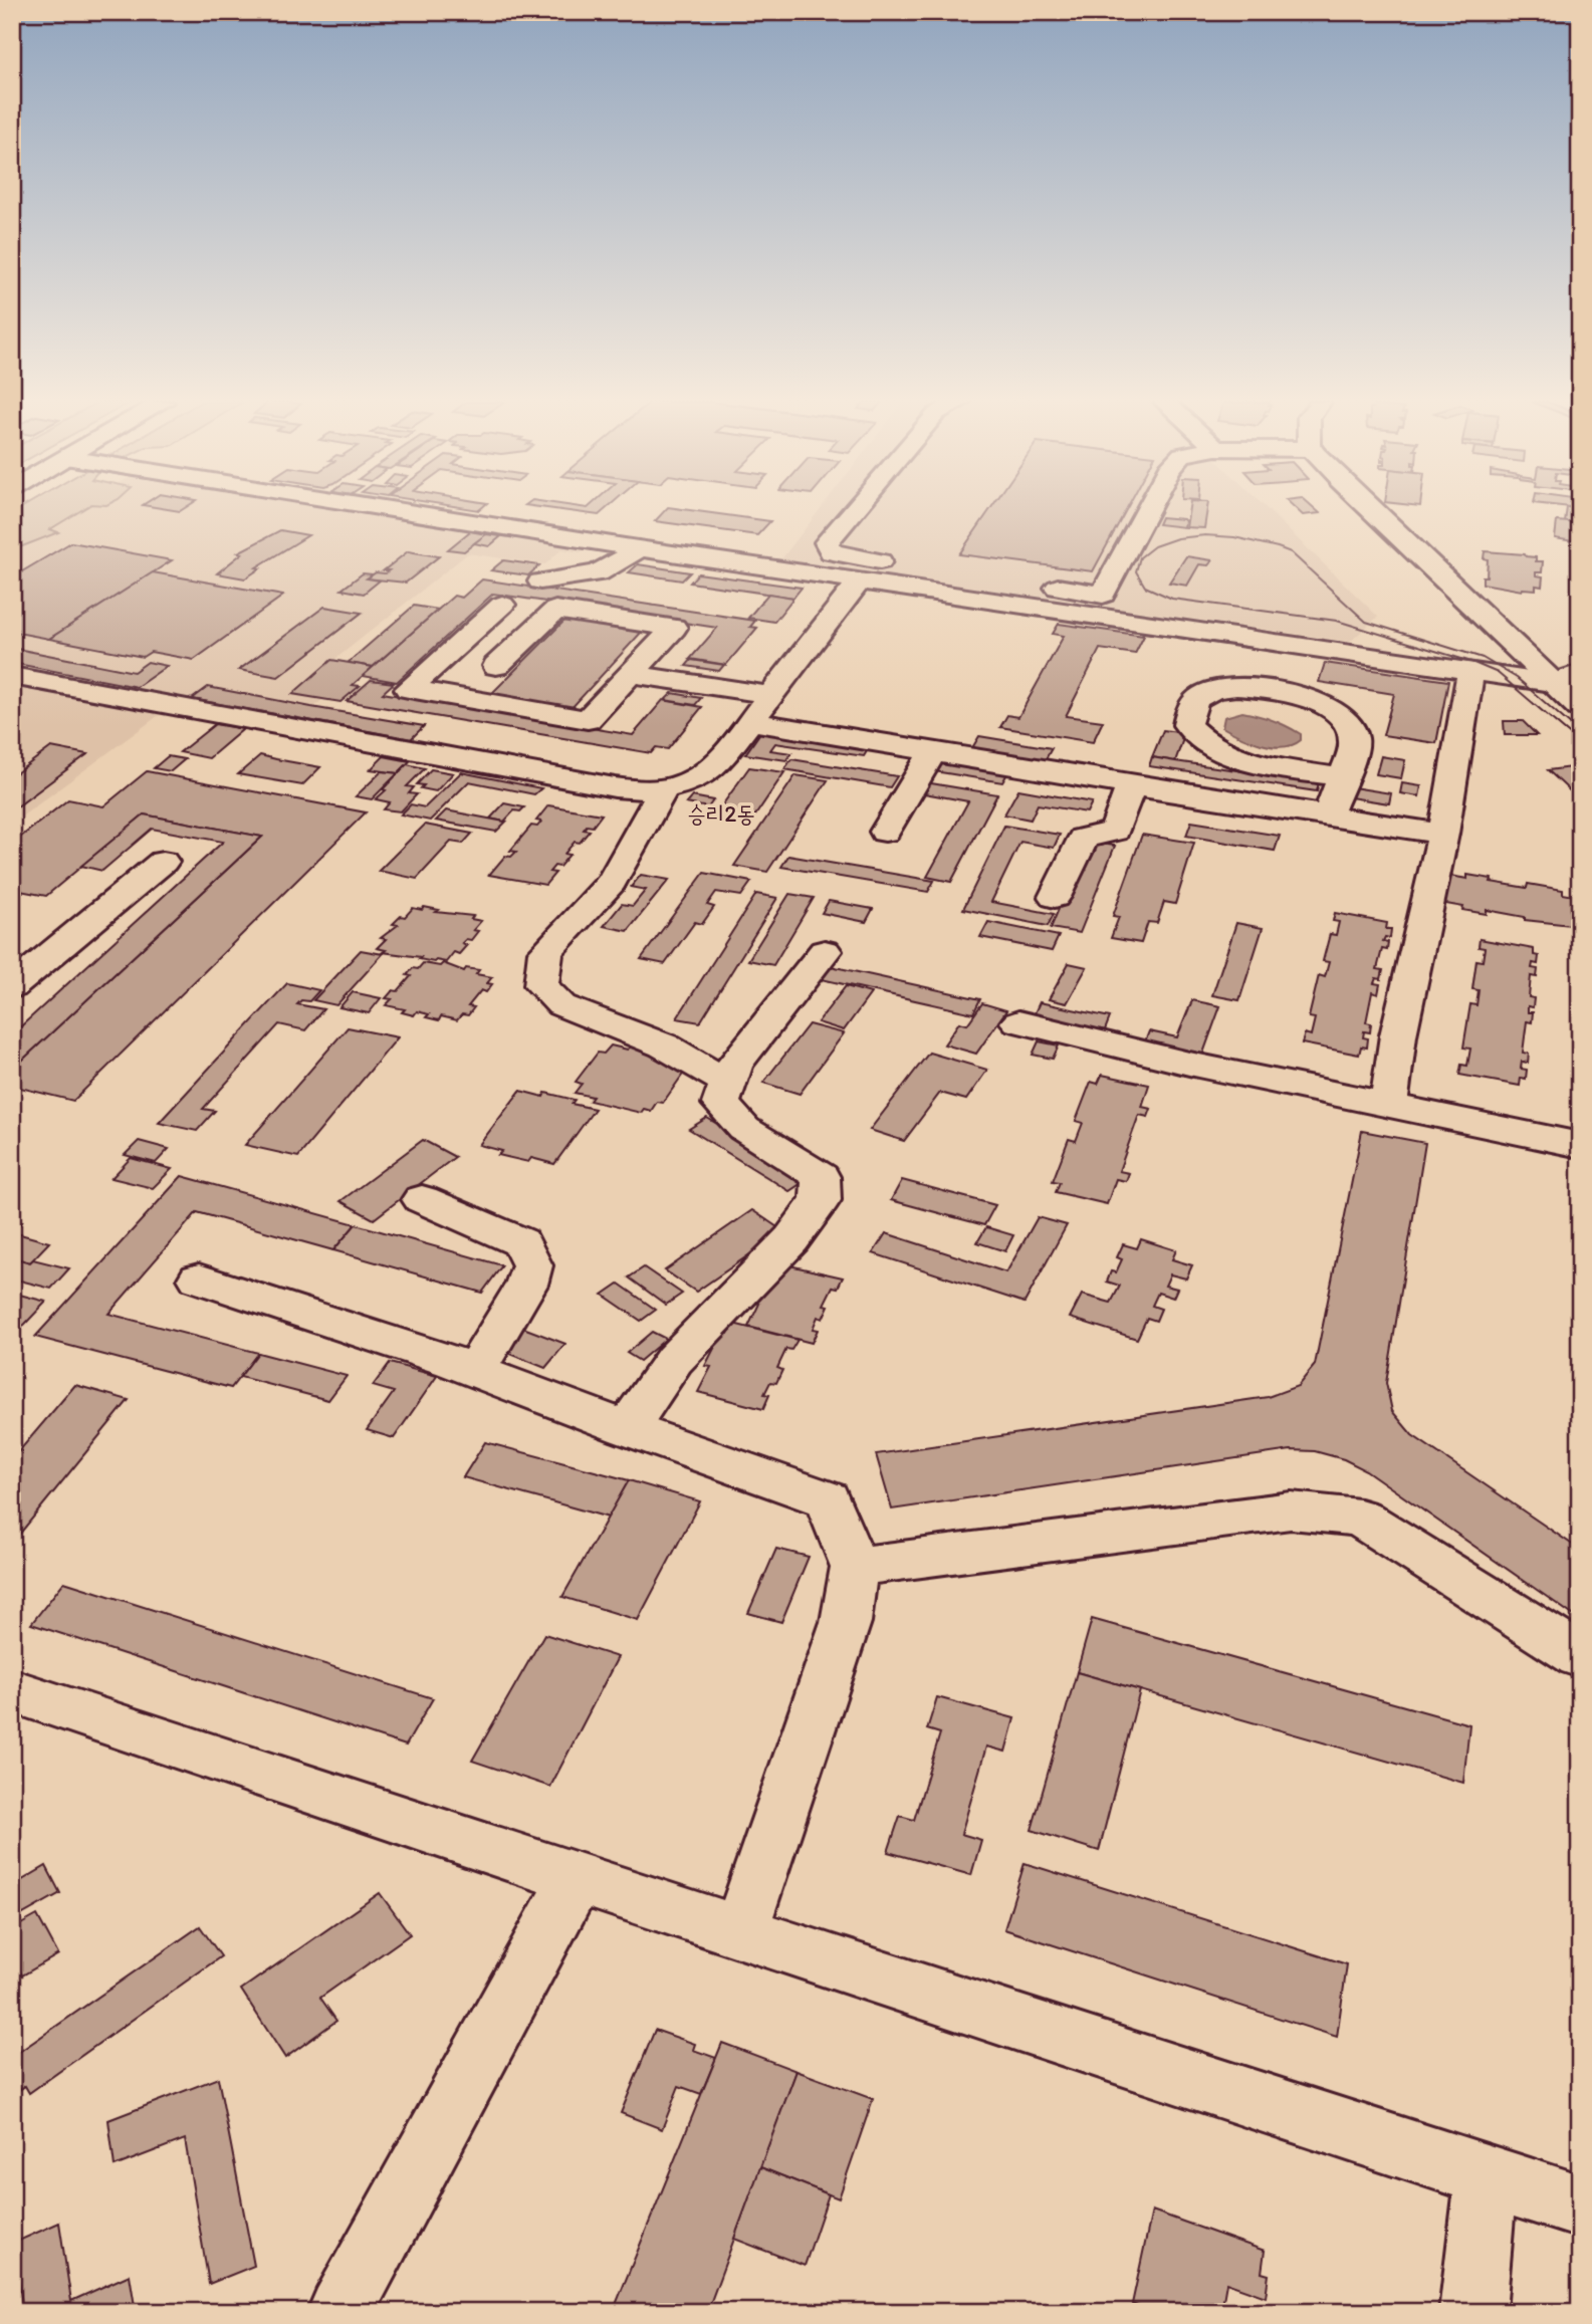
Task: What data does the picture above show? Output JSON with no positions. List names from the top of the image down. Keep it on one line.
{"districts":["승리2동"]}
